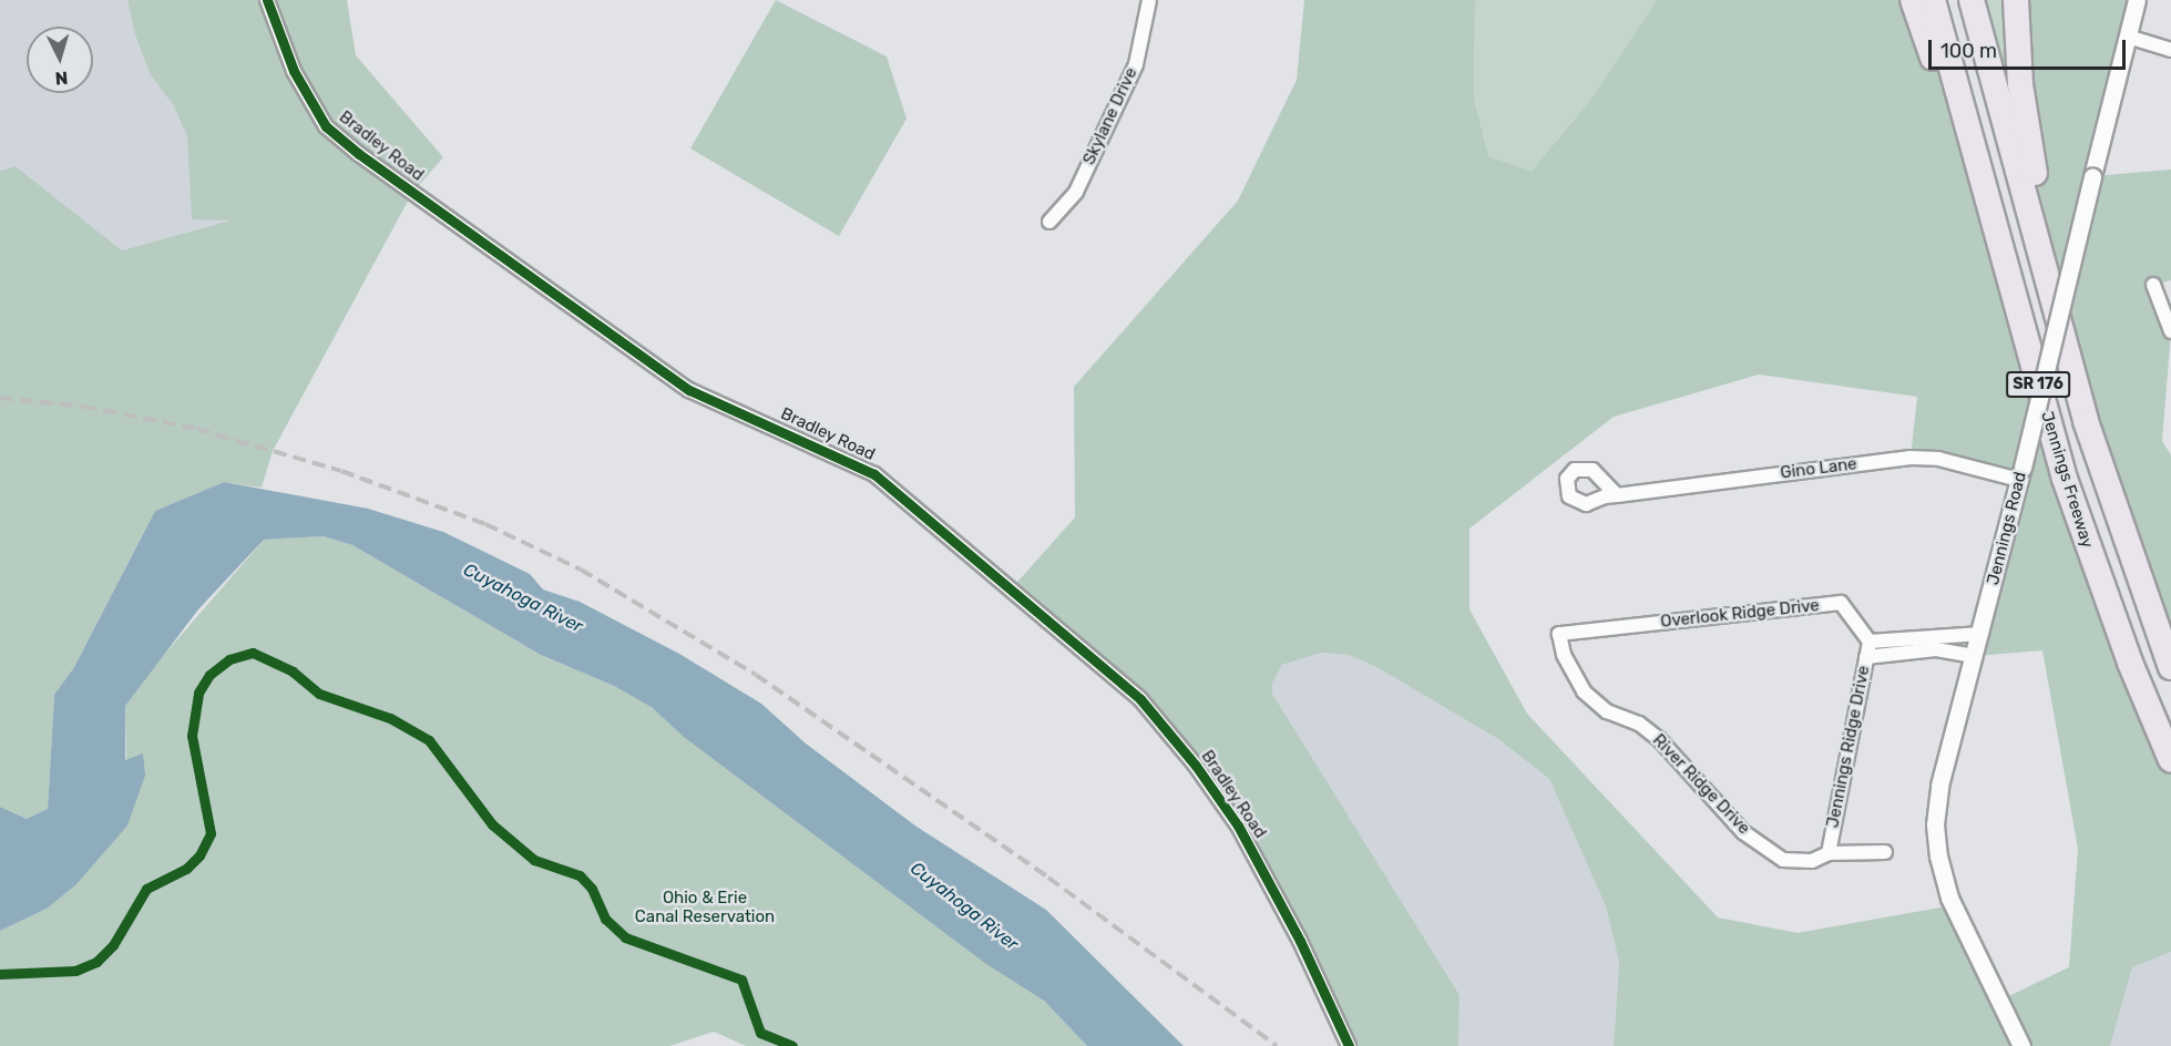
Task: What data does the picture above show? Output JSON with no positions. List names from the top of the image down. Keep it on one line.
{"streets":{"highway":["SR 176","Jennings Freeway"],"street":["Skylane Drive","Bradley Road","Gino Lane","Jennings Road","Overlook Ridge Drive","Jennings Ridge Drive","River Ridge Drive"]},"crossings":[["Gino Lane","Jennings Road"],["Overlook Ridge Drive","Jennings Ridge Drive"],["Overlook Ridge Drive","River Ridge Drive"],["Jennings Ridge Drive","River Ridge Drive"]],"water":["Cuyahoga River"],"parks":["Ohio & Erie Canal Reservation"],"scale_bar":"100 m","north":"bottom"}
